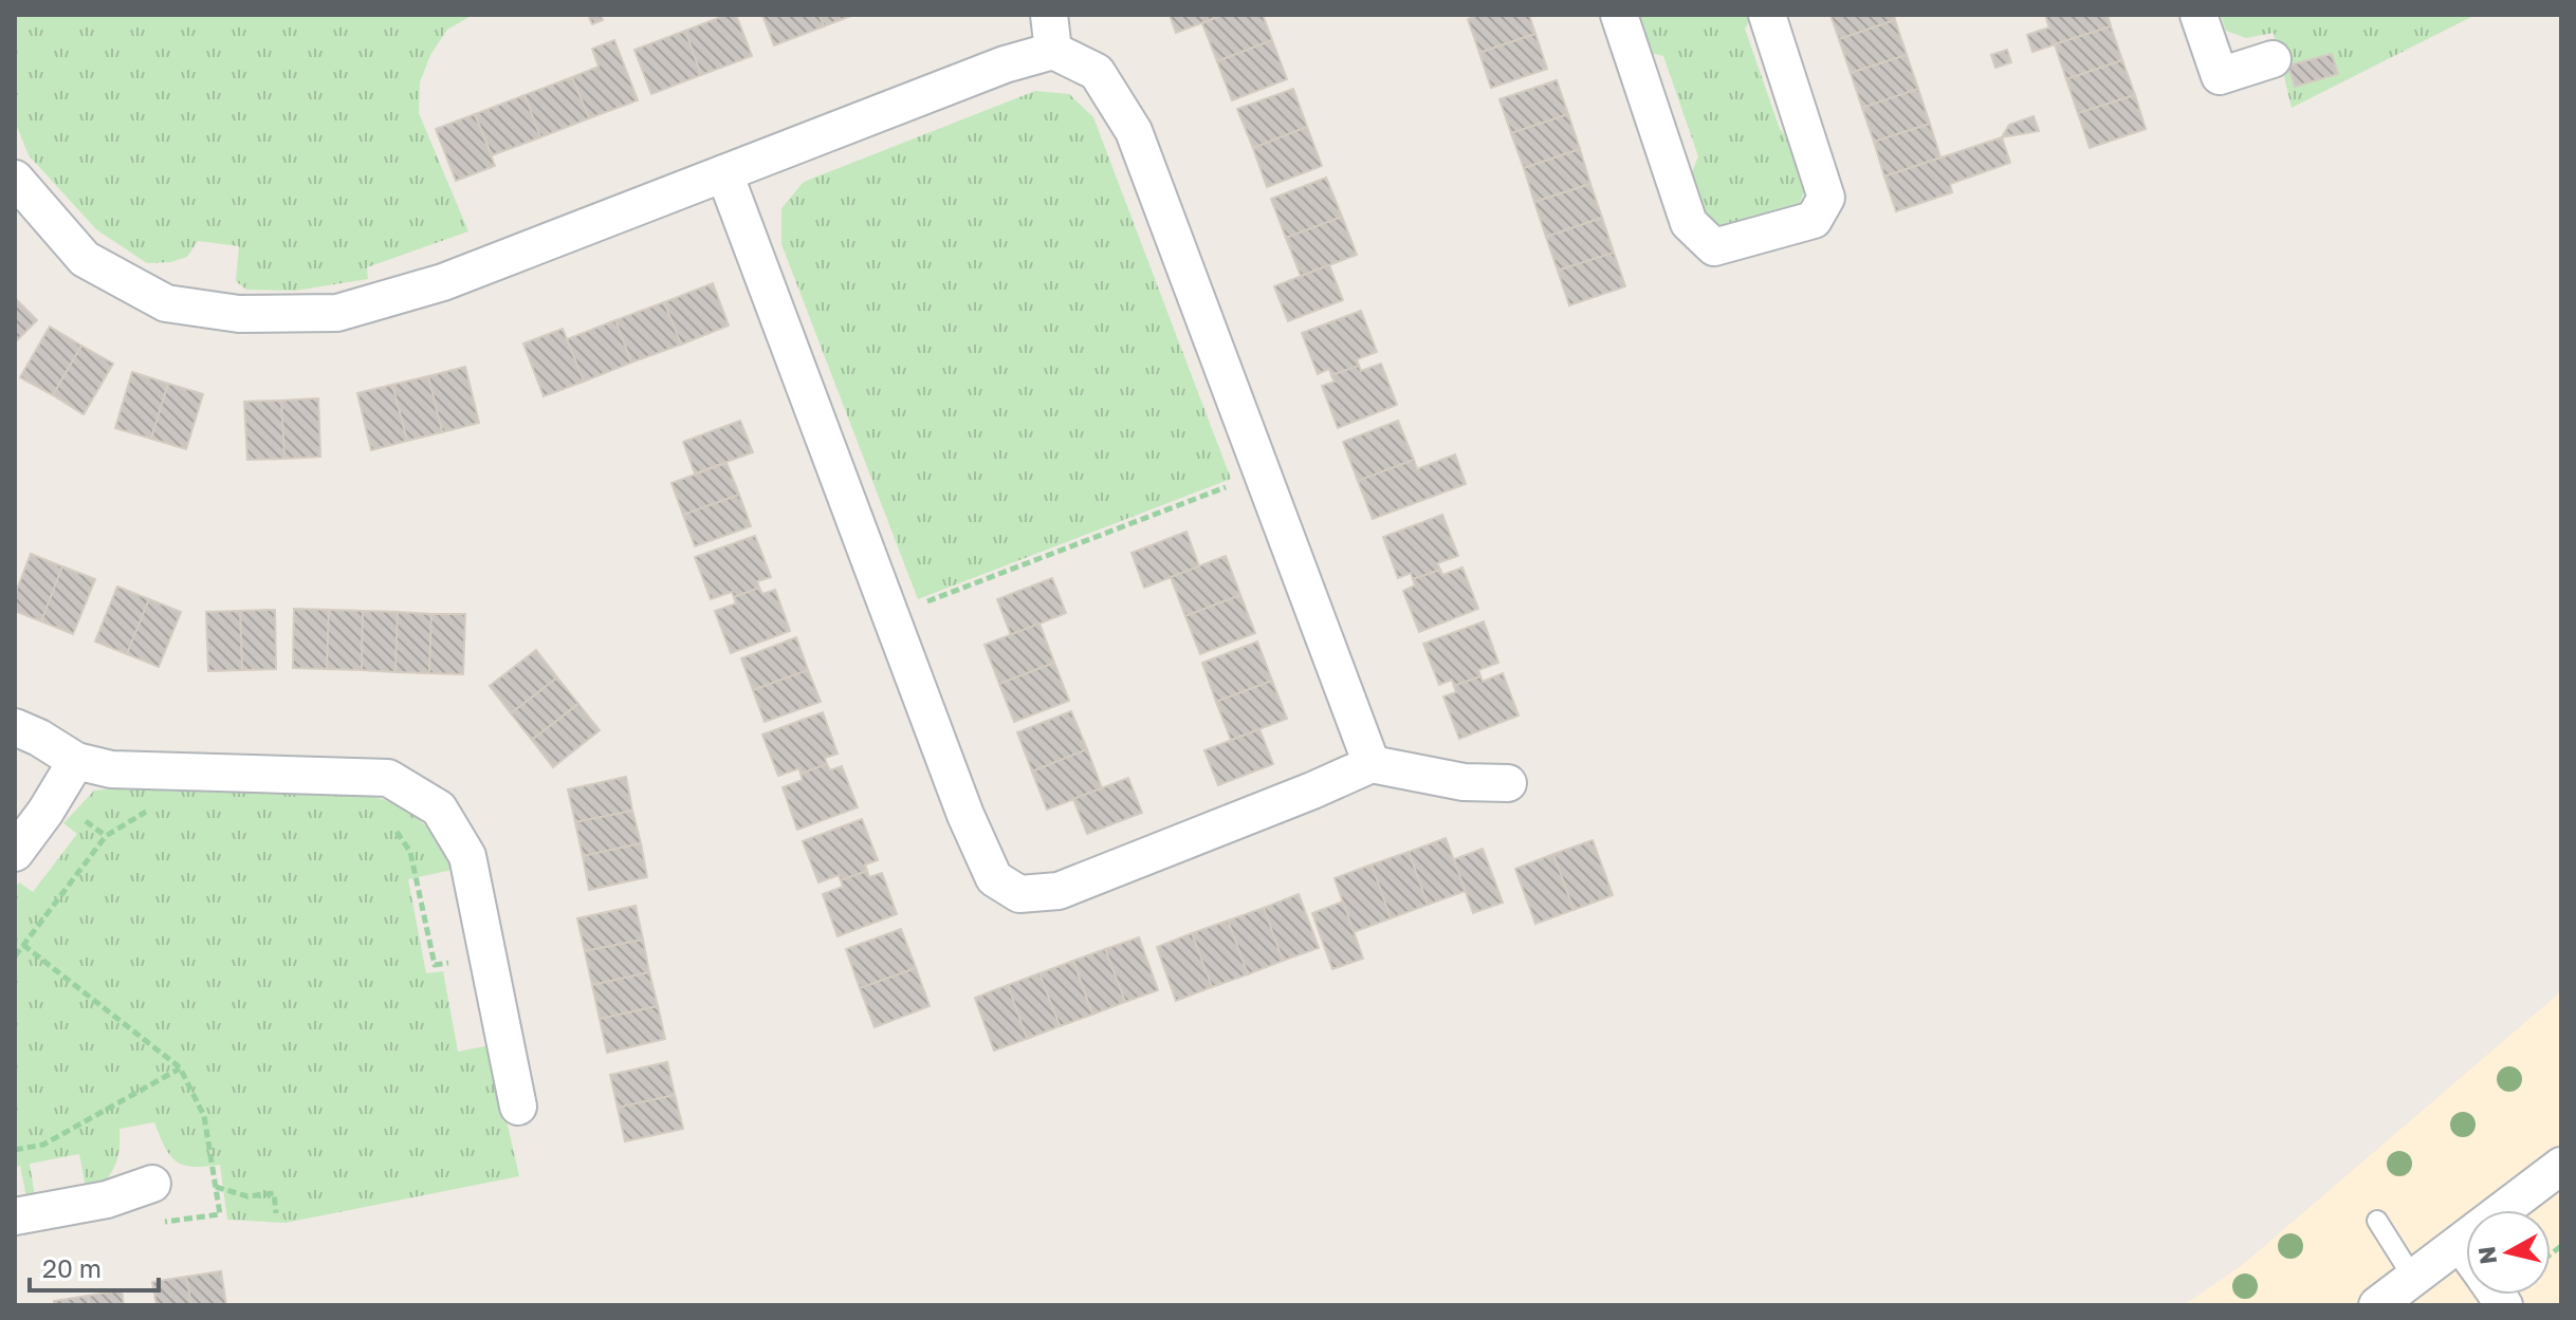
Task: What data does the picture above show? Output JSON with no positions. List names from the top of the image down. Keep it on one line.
{"scale_bar":"20 m","north":"left"}
